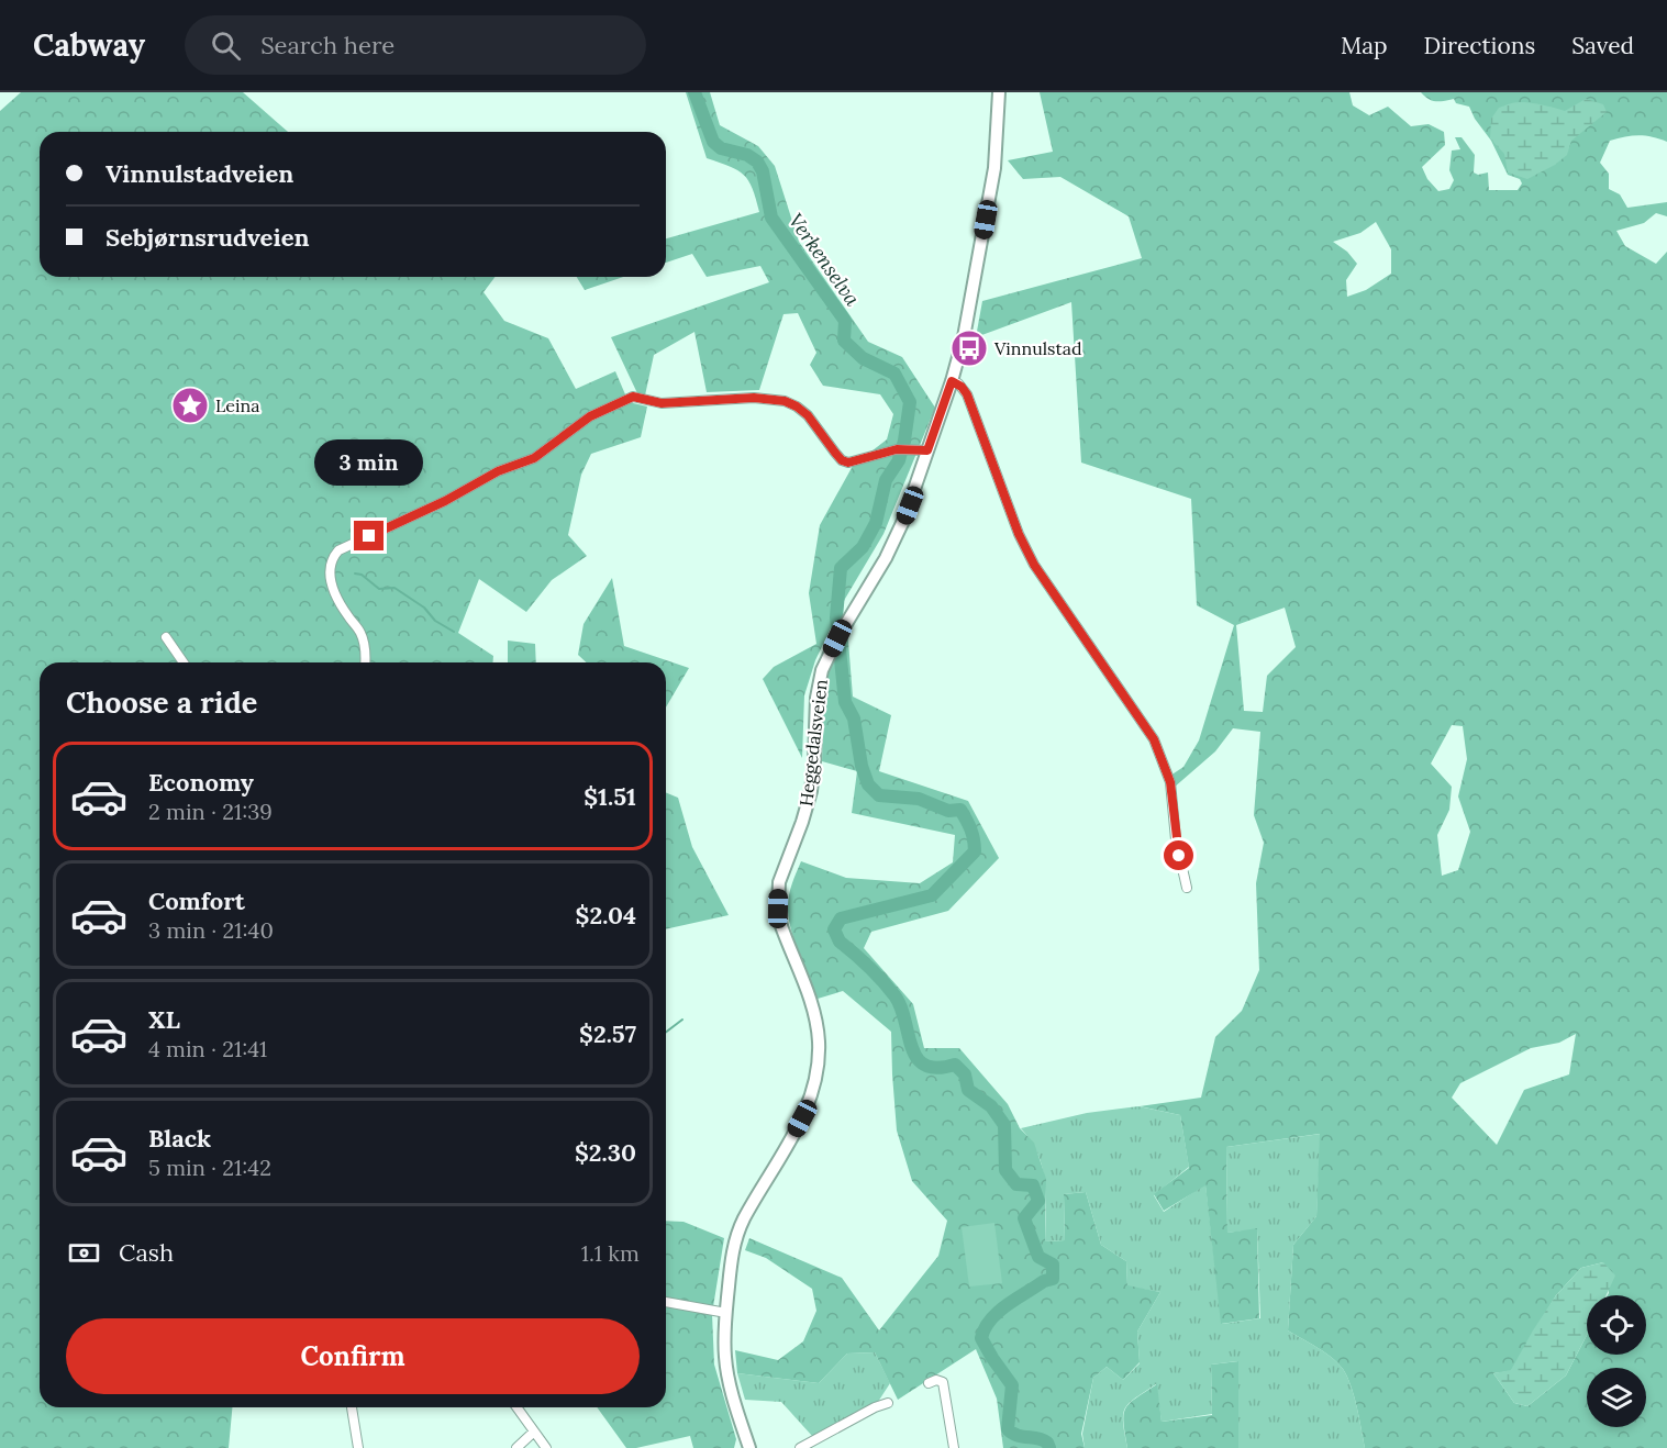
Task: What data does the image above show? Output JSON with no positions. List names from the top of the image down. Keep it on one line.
{"streets":{"main road":["Heggedalsveien"]},"water":["Verkenselva"],"places":{"bus stop":["Vinnulstad"],"place":["Leina"]},"page":{"header":"Cabway","search":"Search here","nav":["Map","Directions","Saved"],"banner":["Vinnulstadveien","Sebjørnsrudveien"],"bubble":"3 min","heading":"Choose a ride","list":[{"name":"Economy","note":"2 min · 21:39","value":"$1.51"},{"name":"Comfort","note":"3 min · 21:40","value":"$2.04"},{"name":"XL","note":"4 min · 21:41","value":"$2.57"},{"name":"Black","note":"5 min · 21:42","value":"$2.30"}],"pay":["Cash","1.1 km"],"buttons":"Confirm"}}
